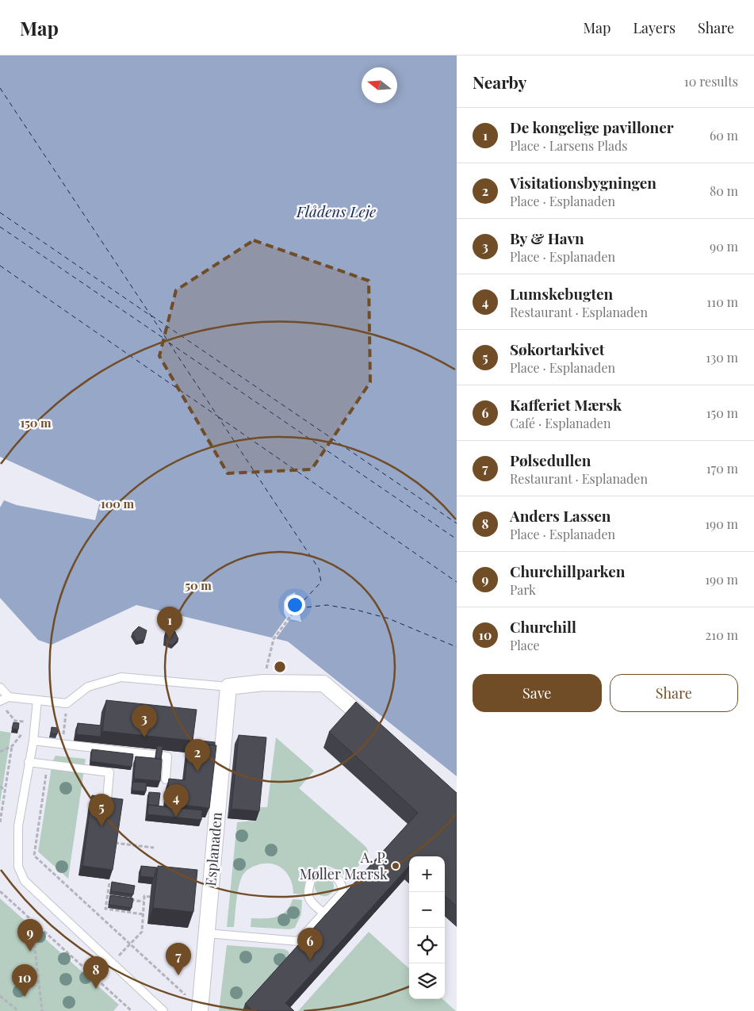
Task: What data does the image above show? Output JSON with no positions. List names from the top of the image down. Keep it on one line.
{"streets":{"street":["Esplanaden"]},"water":["Flådens Leje"],"places":["A. P. Møller Mærsk"],"north":"left","page":{"header":"Map","nav":["Map","Layers","Share"],"heading":["Nearby","10 results"],"list":[{"mark":"1","name":"De kongelige pavilloner","note":"Place · Larsens Plads","value":"60 m"},{"mark":"2","name":"Visitationsbygningen","note":"Place · Esplanaden","value":"80 m"},{"mark":"3","name":"By & Havn","note":"Place · Esplanaden","value":"90 m"},{"mark":"4","name":"Lumskebugten","note":"Restaurant · Esplanaden","value":"110 m"},{"mark":"5","name":"Søkortarkivet","note":"Place · Esplanaden","value":"130 m"},{"mark":"6","name":"Kafferiet Mærsk","note":"Café · Esplanaden","value":"150 m"},{"mark":"7","name":"Pølsedullen","note":"Restaurant · Esplanaden","value":"170 m"},{"mark":"8","name":"Anders Lassen","note":"Place · Esplanaden","value":"190 m"},{"mark":"9","name":"Churchillparken","note":"Park","value":"190 m"},{"mark":"10","name":"Churchill","note":"Place","value":"210 m"}],"pins":["1","3","2","4","5","9","6","7","8","10"],"buttons":["Save","Share"],"map_buttons":["+","−"]},"rings":["150 m","100 m","50 m"]}
